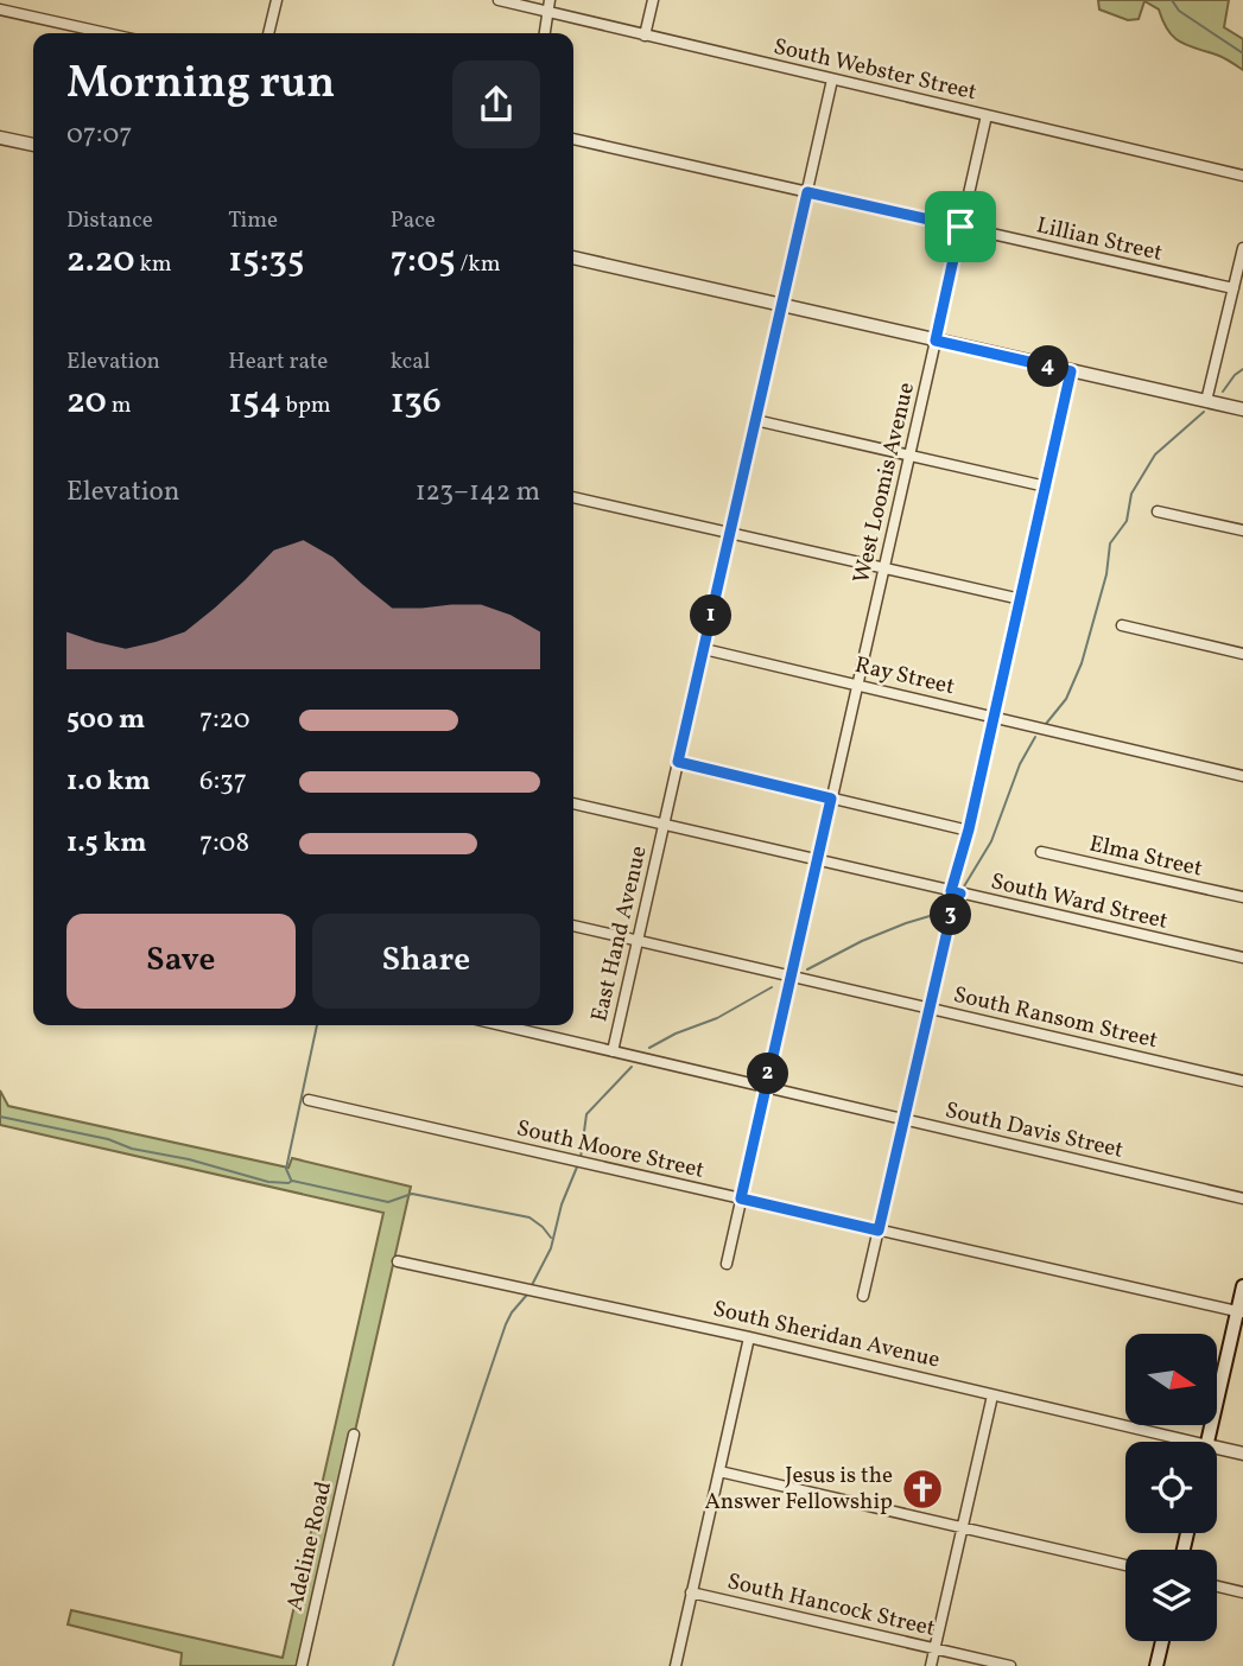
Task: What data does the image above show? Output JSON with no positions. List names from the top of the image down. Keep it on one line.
{"streets":{"street":["South Webster Street","Lillian Street","West Loomis Avenue","Ray Street","Elma Street","South Ward Street","East Hand Avenue","South Ransom Street","South Davis Street","South Moore Street","South Sheridan Avenue","Adeline Road","South Hancock Street"]},"crossings":[["South Webster Street","West Loomis Avenue"],["South Webster Street","East Hand Avenue"],["Lillian Street","West Loomis Avenue"],["Lillian Street","East Hand Avenue"],["West Loomis Avenue","Ray Street"],["West Loomis Avenue","South Ward Street"],["West Loomis Avenue","South Ransom Street"],["West Loomis Avenue","South Davis Street"],["West Loomis Avenue","South Moore Street"],["Ray Street","East Hand Avenue"],["South Ward Street","East Hand Avenue"],["East Hand Avenue","South Ransom Street"],["East Hand Avenue","South Davis Street"]],"places":{"church":["Jesus is the Answer Fellowship"]},"north":"right","page":{"heading":["Morning run","07:07"],"stats":[["Distance","2.20 km"],["Time","15:35"],["Pace","7:05 /km"],["Elevation","20 m"],["Heart rate","154 bpm"],["kcal","136"]],"pins":["4","1","3","2"],"chart":["Elevation","123–142 m"],"list":[{"name":"500 m","note":"7:20"},{"name":"1.0 km","note":"6:37"},{"name":"1.5 km","note":"7:08"}],"buttons":["Save","Share"]}}
